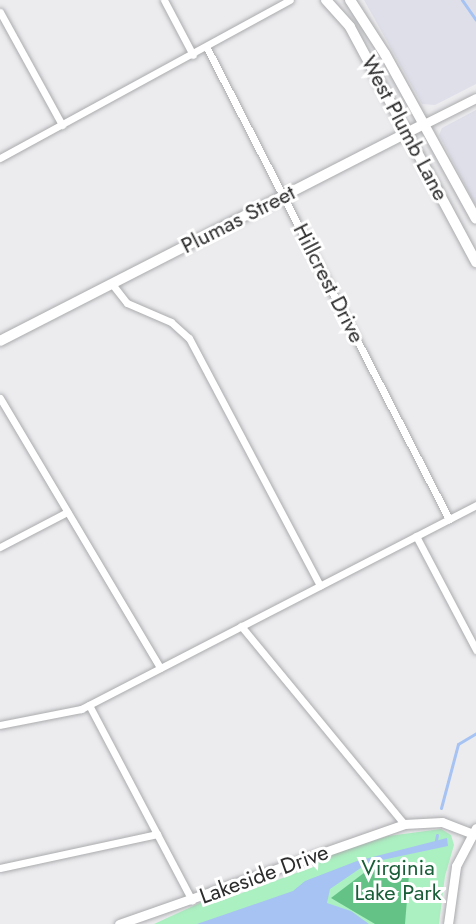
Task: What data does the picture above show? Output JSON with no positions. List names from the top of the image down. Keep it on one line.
{"streets":{"main road":["West Plumb Lane","Plumas Street"],"street":["Hillcrest Drive","Lakeside Drive"]},"crossings":[["West Plumb Lane","Plumas Street"],["Plumas Street","Hillcrest Drive"]],"parks":["Virginia Lake Park"]}
